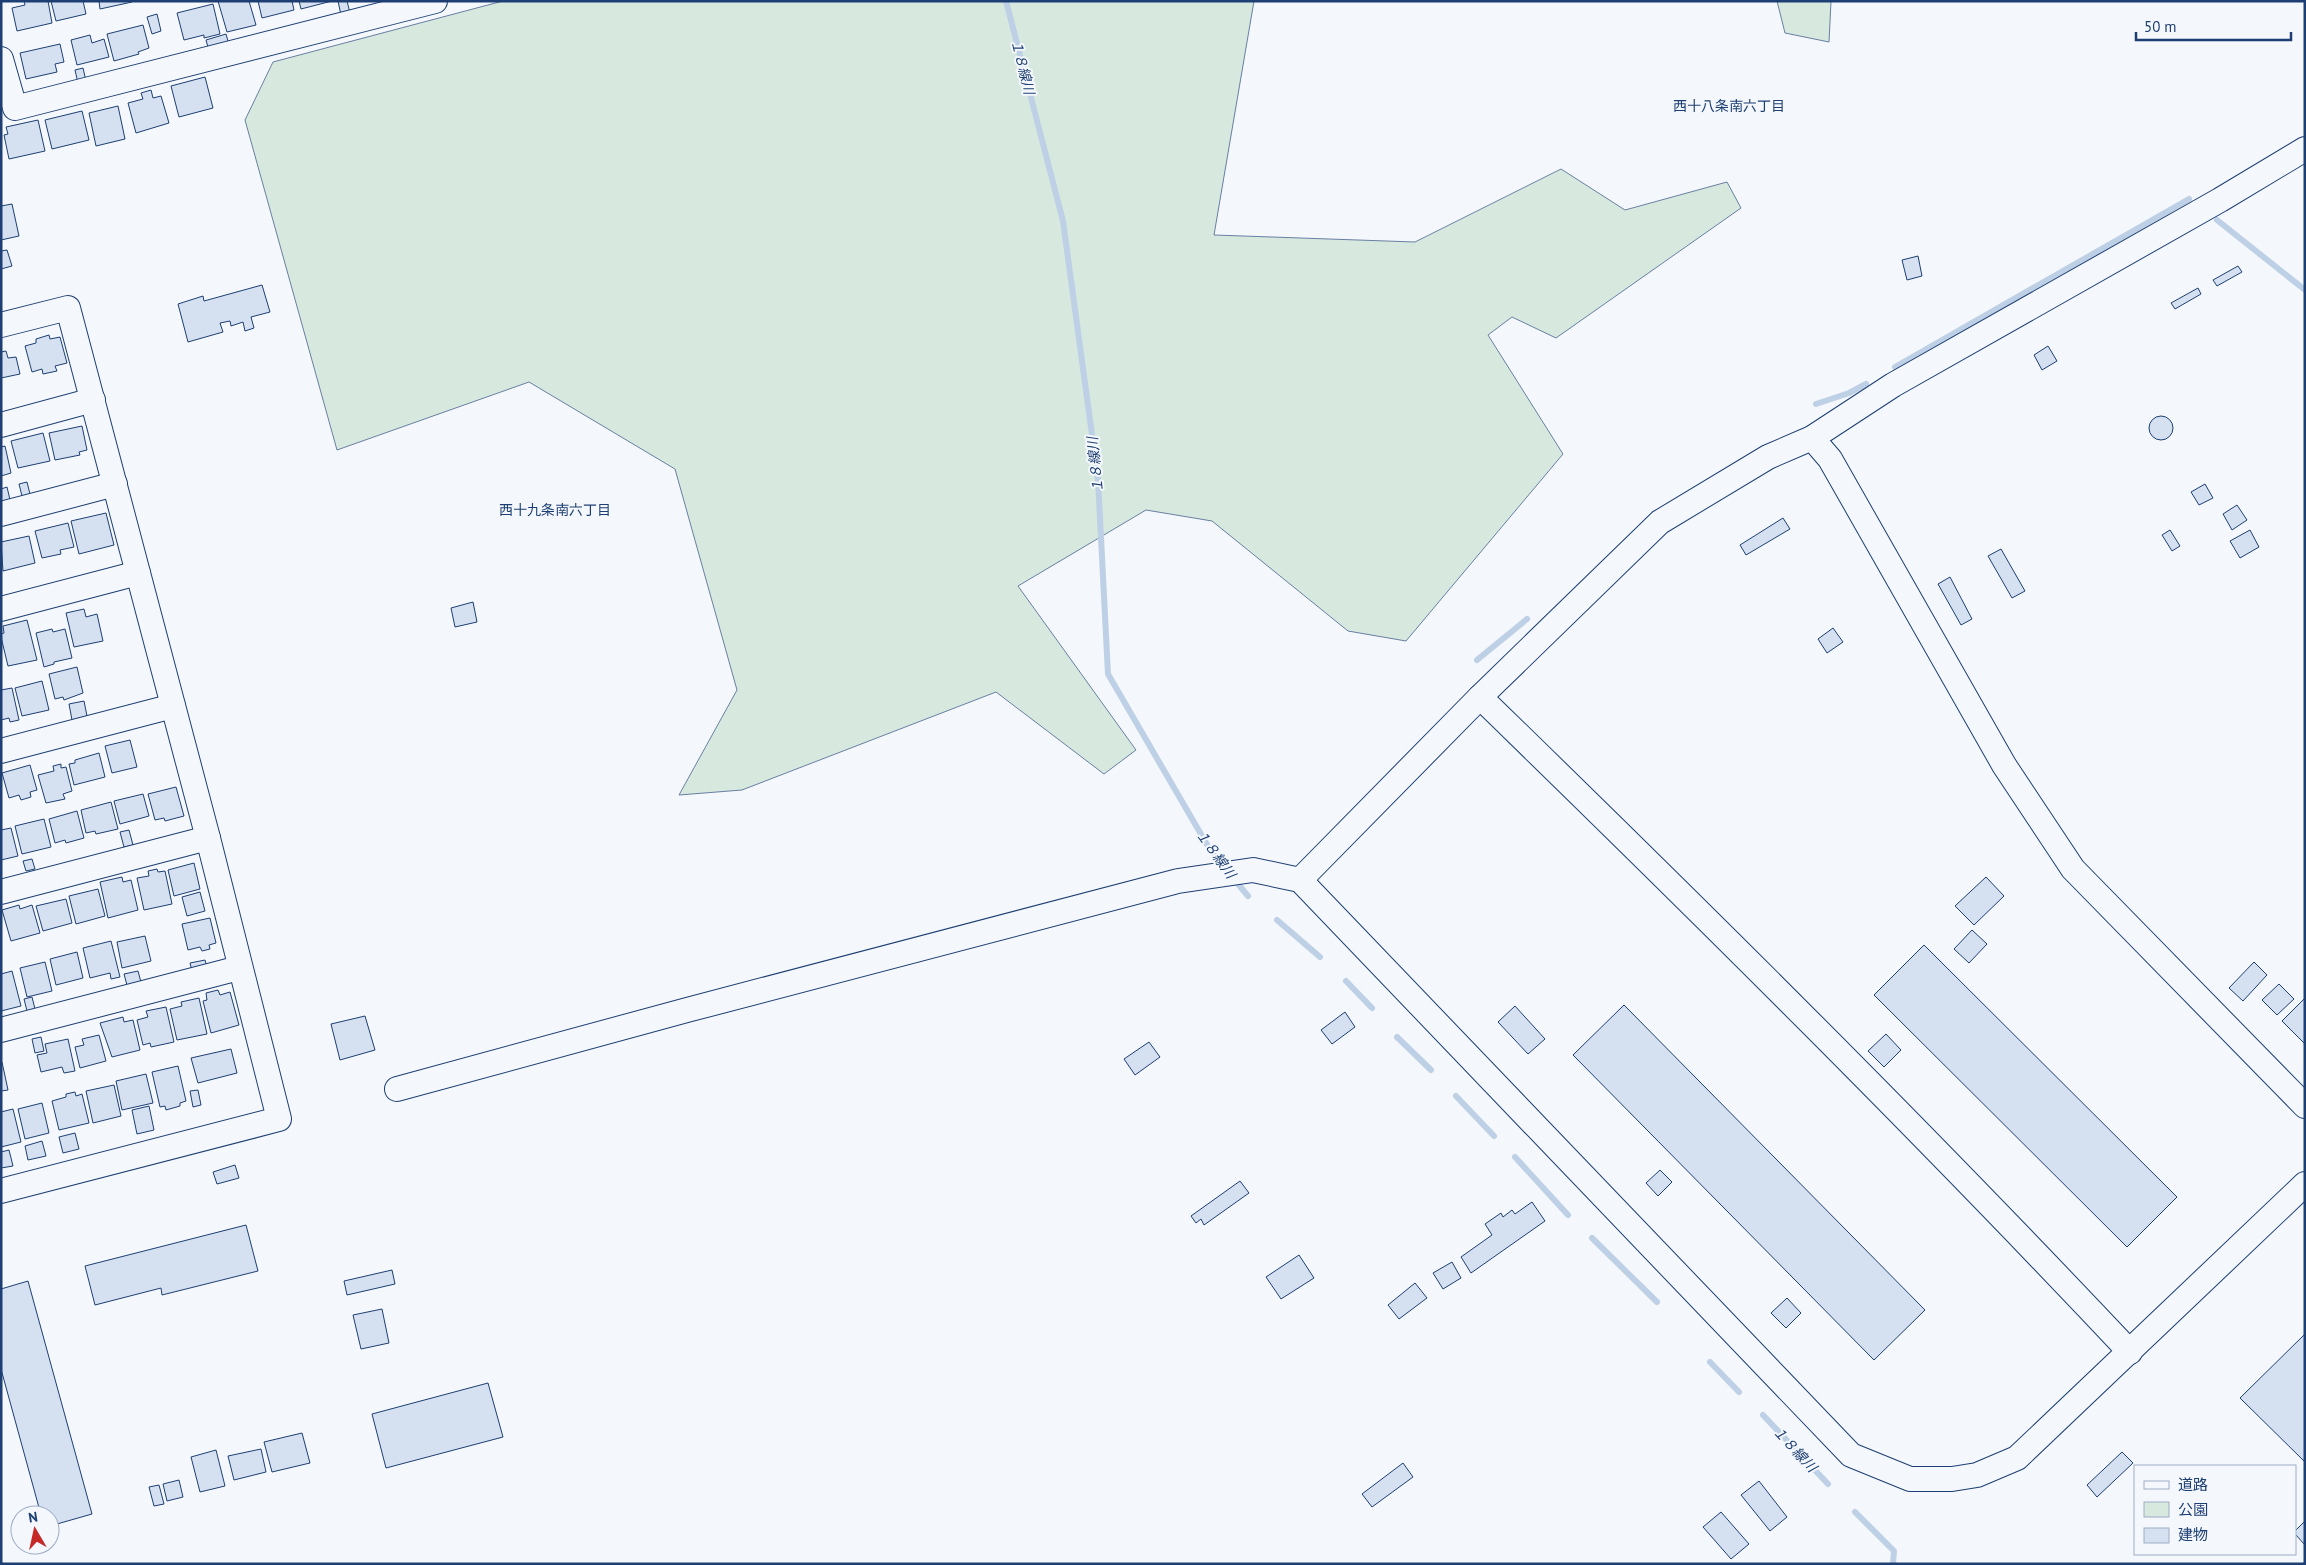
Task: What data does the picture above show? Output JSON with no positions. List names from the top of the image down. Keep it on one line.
{"districts":["西十八条南六丁目","西十九条南六丁目"],"water":["１８線川"],"legend":["道路","公園","建物"],"scale_bar":"50 m","north":"top"}
